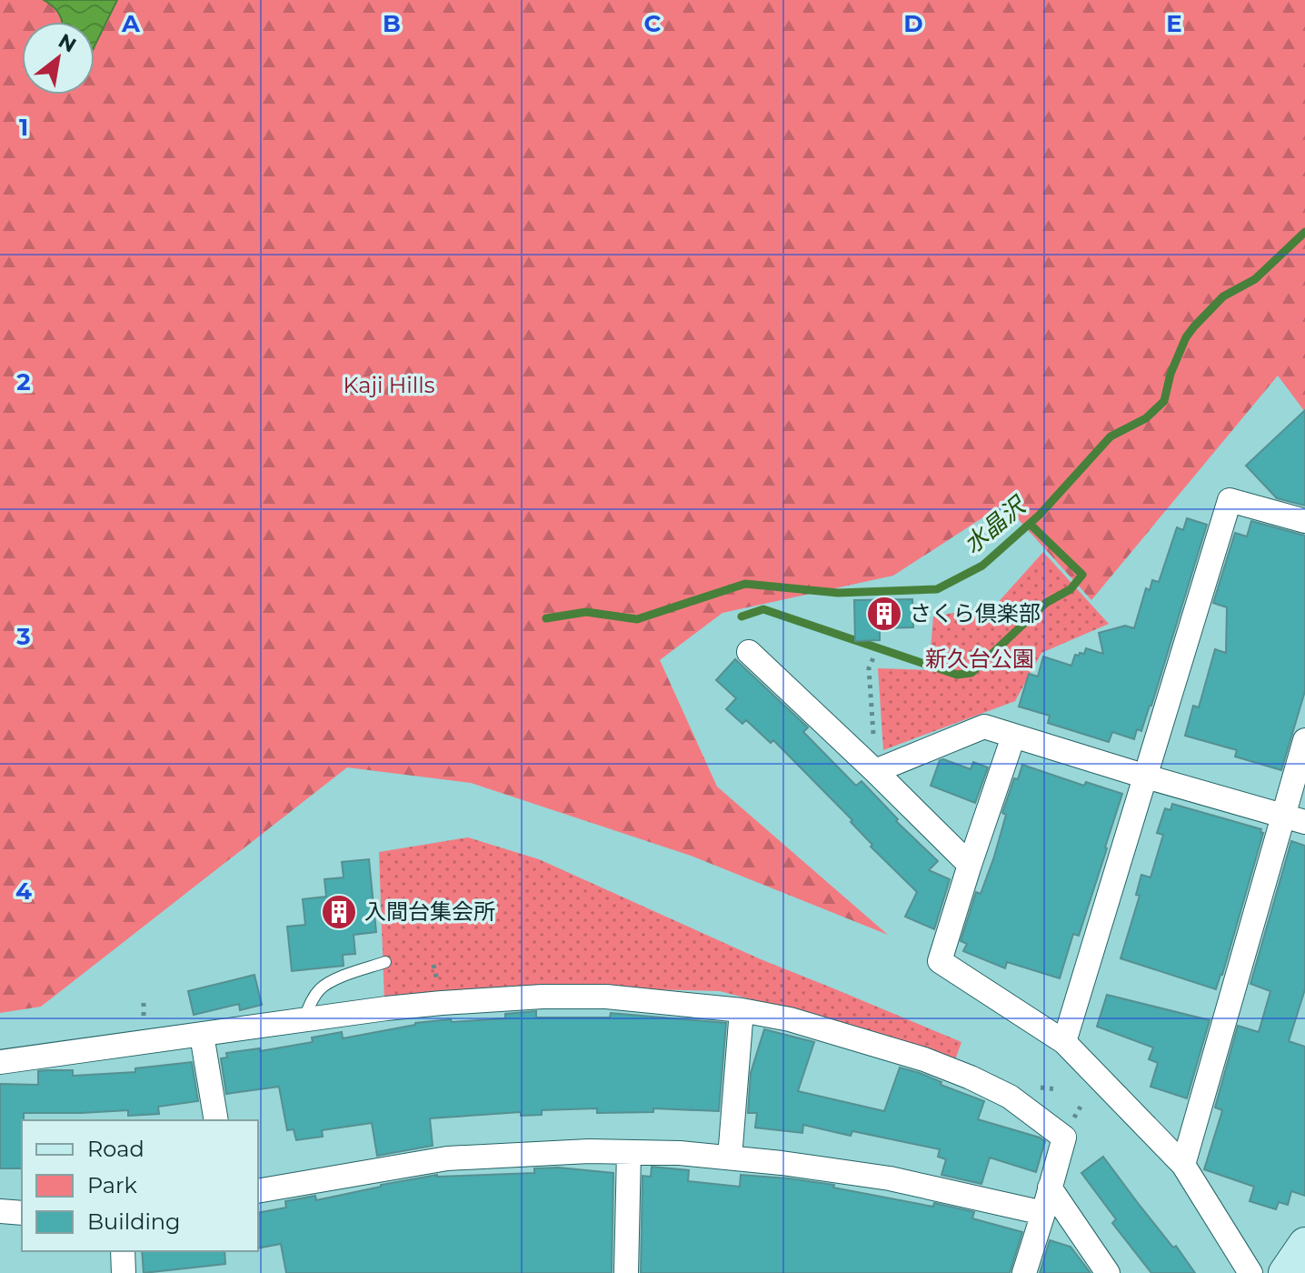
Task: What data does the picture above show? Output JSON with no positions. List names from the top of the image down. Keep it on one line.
{"water":["水晶沢"],"parks":["Kaji Hills","新久台公園"],"places":{"building":["さくら倶楽部","入間台集会所"]},"legend":["Road","Park","Building"],"north":"top right","grid":{"columns":["A","B","C","D","E"],"rows":["1","2","3","4"]}}
